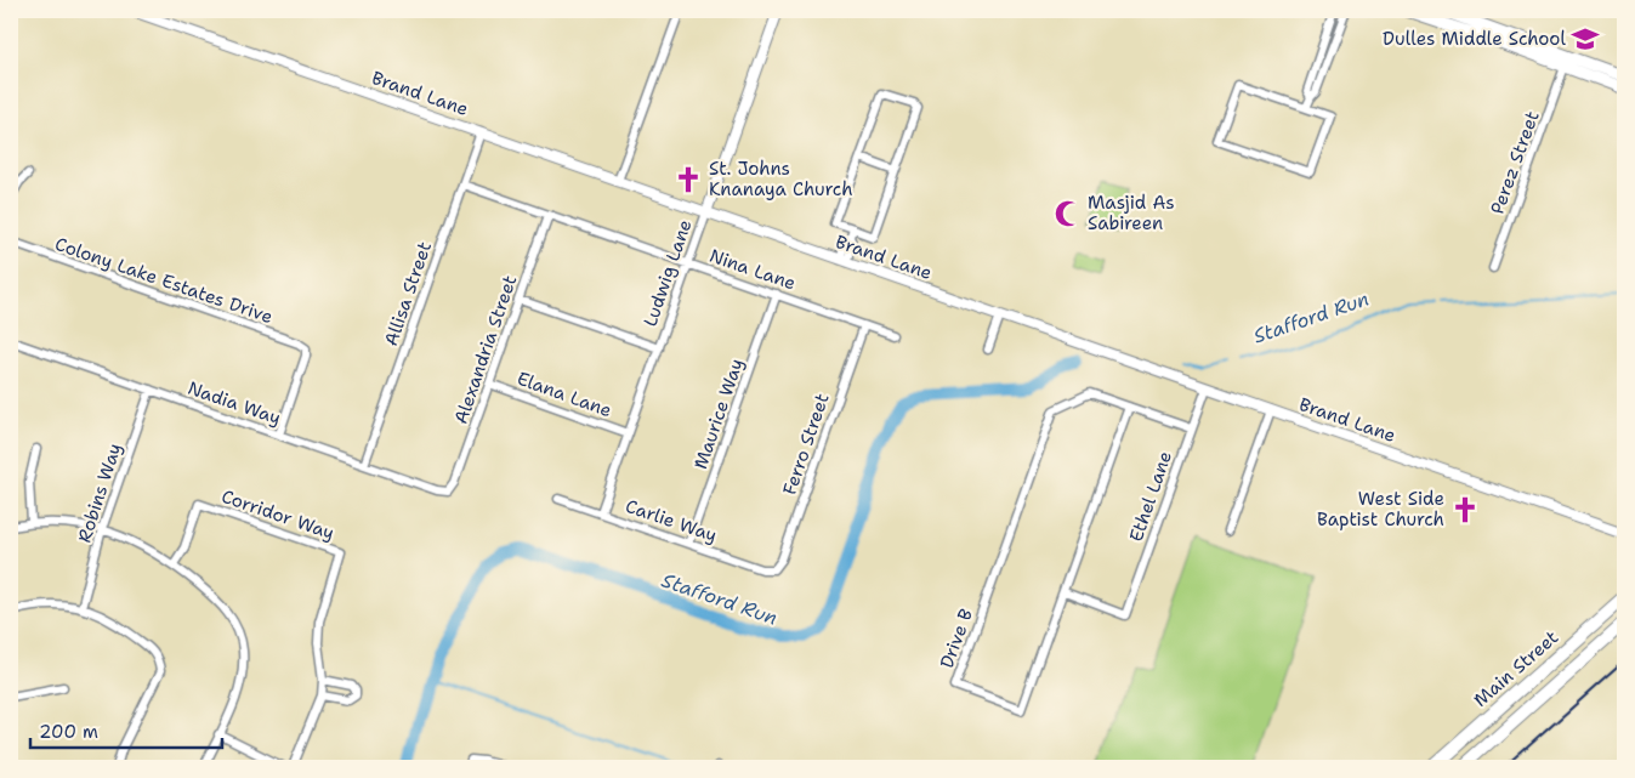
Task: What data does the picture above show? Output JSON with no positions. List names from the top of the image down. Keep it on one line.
{"streets":{"highway":["Main Street"],"street":["Brand Lane","Perez Street","Nina Lane","Ludwig Lane","Colony Lake Estates Drive","Allisa Street","Alexandria Street","Elana Lane","Nadia Way","Maurice Way","Ferro Street","Robins Way","Ethel Lane","Corridor Way","Carlie Way","Drive B"]},"crossings":[["Brand Lane","Ludwig Lane"],["Brand Lane","Allisa Street"],["Brand Lane","Ethel Lane"],["Nina Lane","Ludwig Lane"],["Nina Lane","Allisa Street"],["Nina Lane","Alexandria Street"],["Nina Lane","Maurice Way"],["Nina Lane","Ferro Street"],["Ludwig Lane","Elana Lane"],["Ludwig Lane","Carlie Way"],["Colony Lake Estates Drive","Nadia Way"],["Allisa Street","Nadia Way"],["Alexandria Street","Elana Lane"],["Alexandria Street","Nadia Way"],["Nadia Way","Robins Way"],["Maurice Way","Carlie Way"],["Ferro Street","Carlie Way"],["Ethel Lane","Drive B"]],"water":["Stafford Run"],"places":{"school or university":["Dulles Middle School"],"church":["St. Johns Knanaya Church","West Side Baptist Church"],"mosque":["Masjid As Sabireen"]},"scale_bar":"200 m"}
